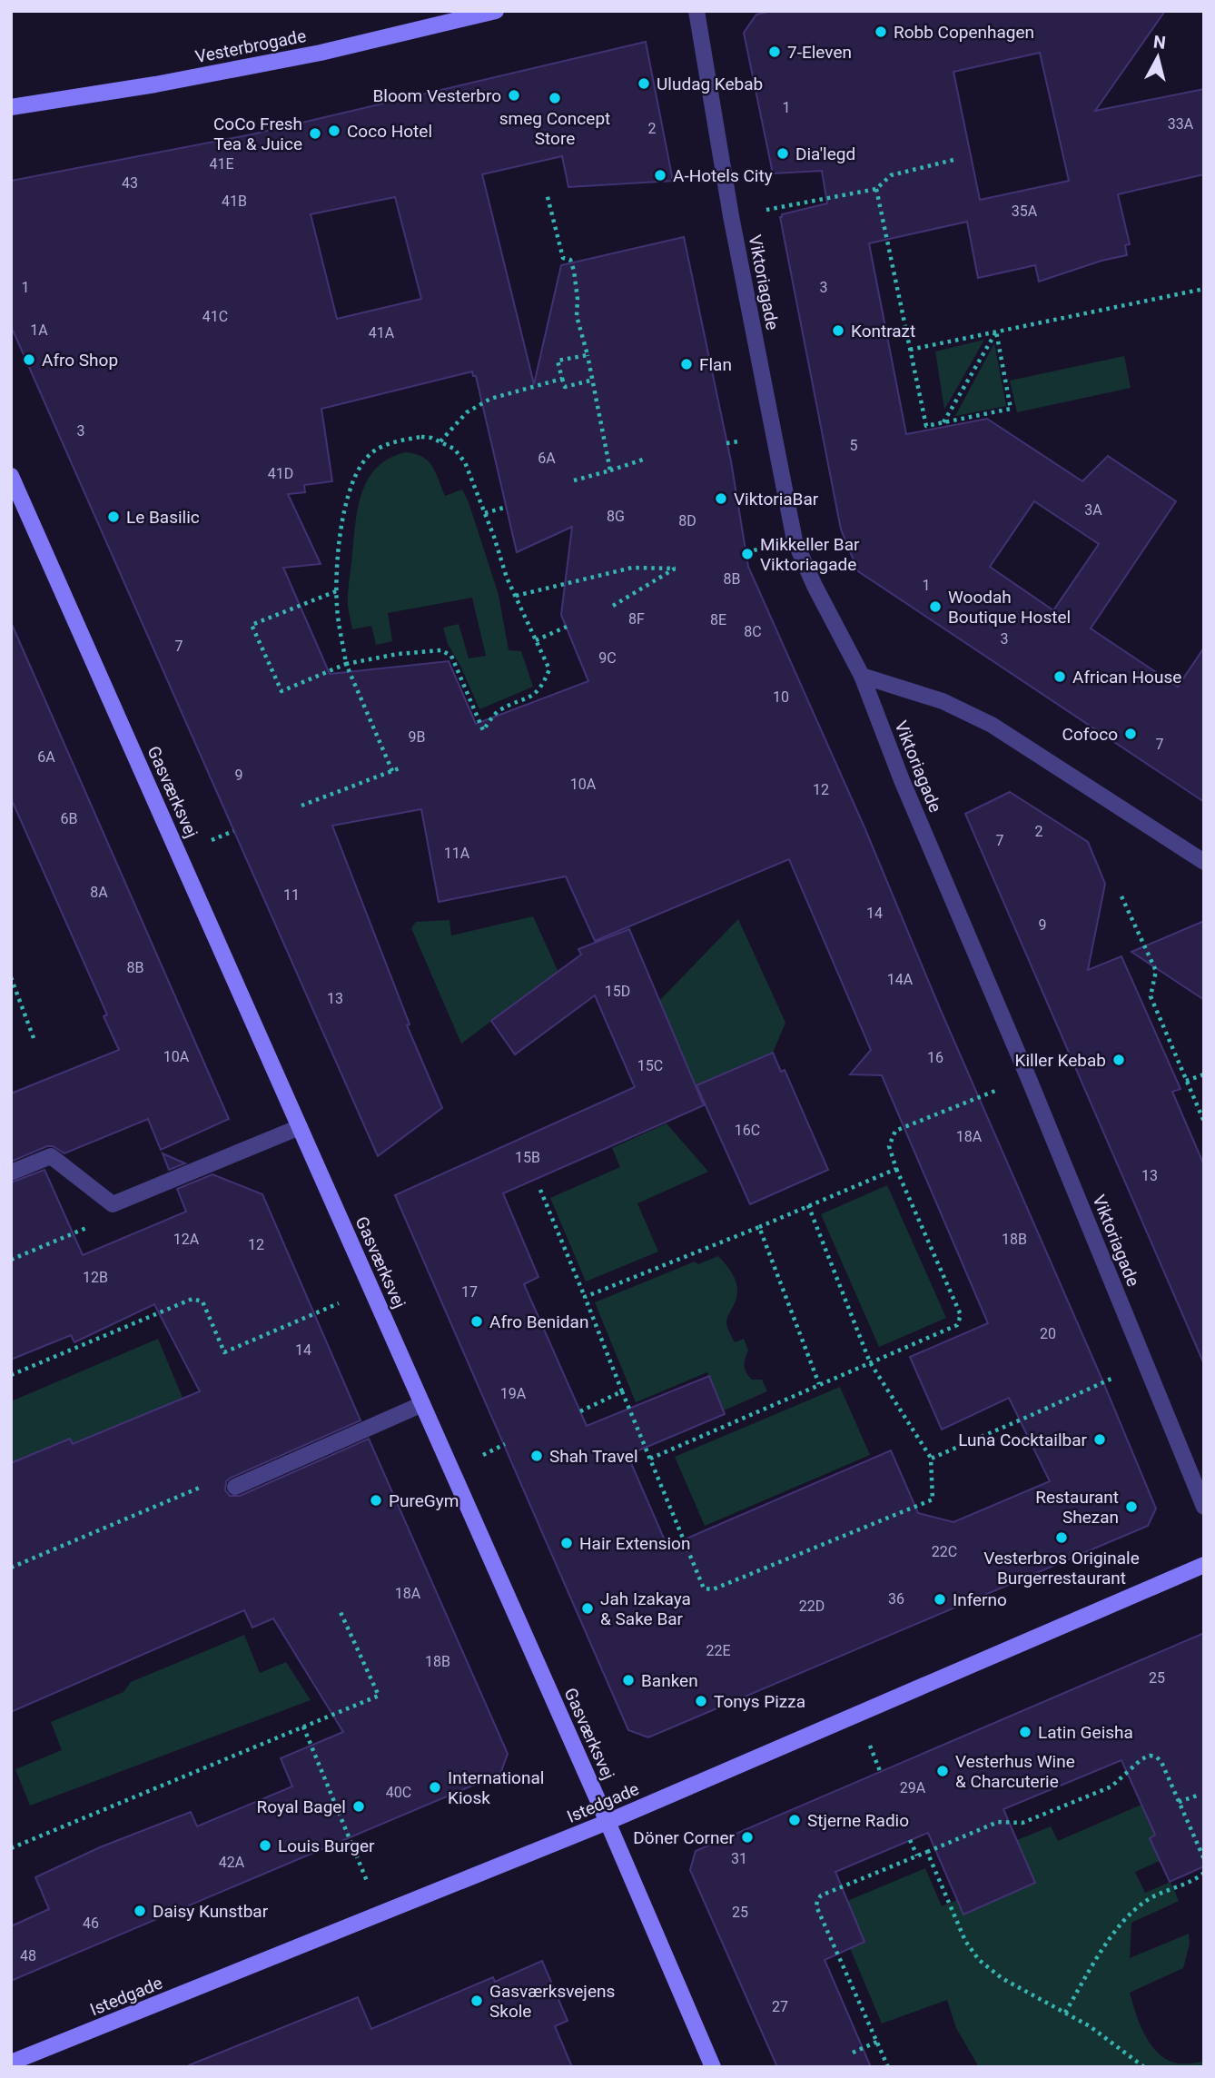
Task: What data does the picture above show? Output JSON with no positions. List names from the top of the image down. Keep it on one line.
{"streets":{"street":["Vesterbrogade","Viktoriagade","Gasværksvej","Istedgade"]},"crossings":[["Gasværksvej","Istedgade"]],"places":["Robb Copenhagen","7-Eleven","Uludag Kebab","Bloom Vesterbro","smeg Concept Store","Coco Hotel","CoCo Fresh Tea & Juice","Dia'legd","A-Hotels City","Kontrazt","Afro Shop","Flan","ViktoriaBar","Le Basilic","Mikkeller Bar Viktoriagade","Woodah Boutique Hostel","African House","Cofoco","Killer Kebab","Afro Benidan","Luna Cocktailbar","Shah Travel","PureGym","Restaurant Shezan","Vesterbros Originale Burgerrestaurant","Hair Extension","Inferno","Jah Izakaya & Sake Bar","Banken","Tonys Pizza","Latin Geisha","Vesterhus Wine & Charcuterie","International Kiosk","Royal Bagel","Stjerne Radio","Döner Corner","Louis Burger","Daisy Kunstbar","Gasværksvejens Skole"],"house_numbers":["1","33A","2","41E","43","41B","35A","1","3","41C","1A","41A","3","5","6A","41D","3A","8G","8D","8B","1","8F","8E","8C","3","7","9C","10","9B","7","6A","9","10A","12","6B","2","7","11A","8A","11","14","9","8B","14A","15D","13","10A","16","15C","16C","18A","15B","13","12A","18B","12","12B","17","20","14","19A","22C","18A","36","22D","22E","18B","25","29A","40C","31","42A","25","46","48","27"],"north":"top"}
